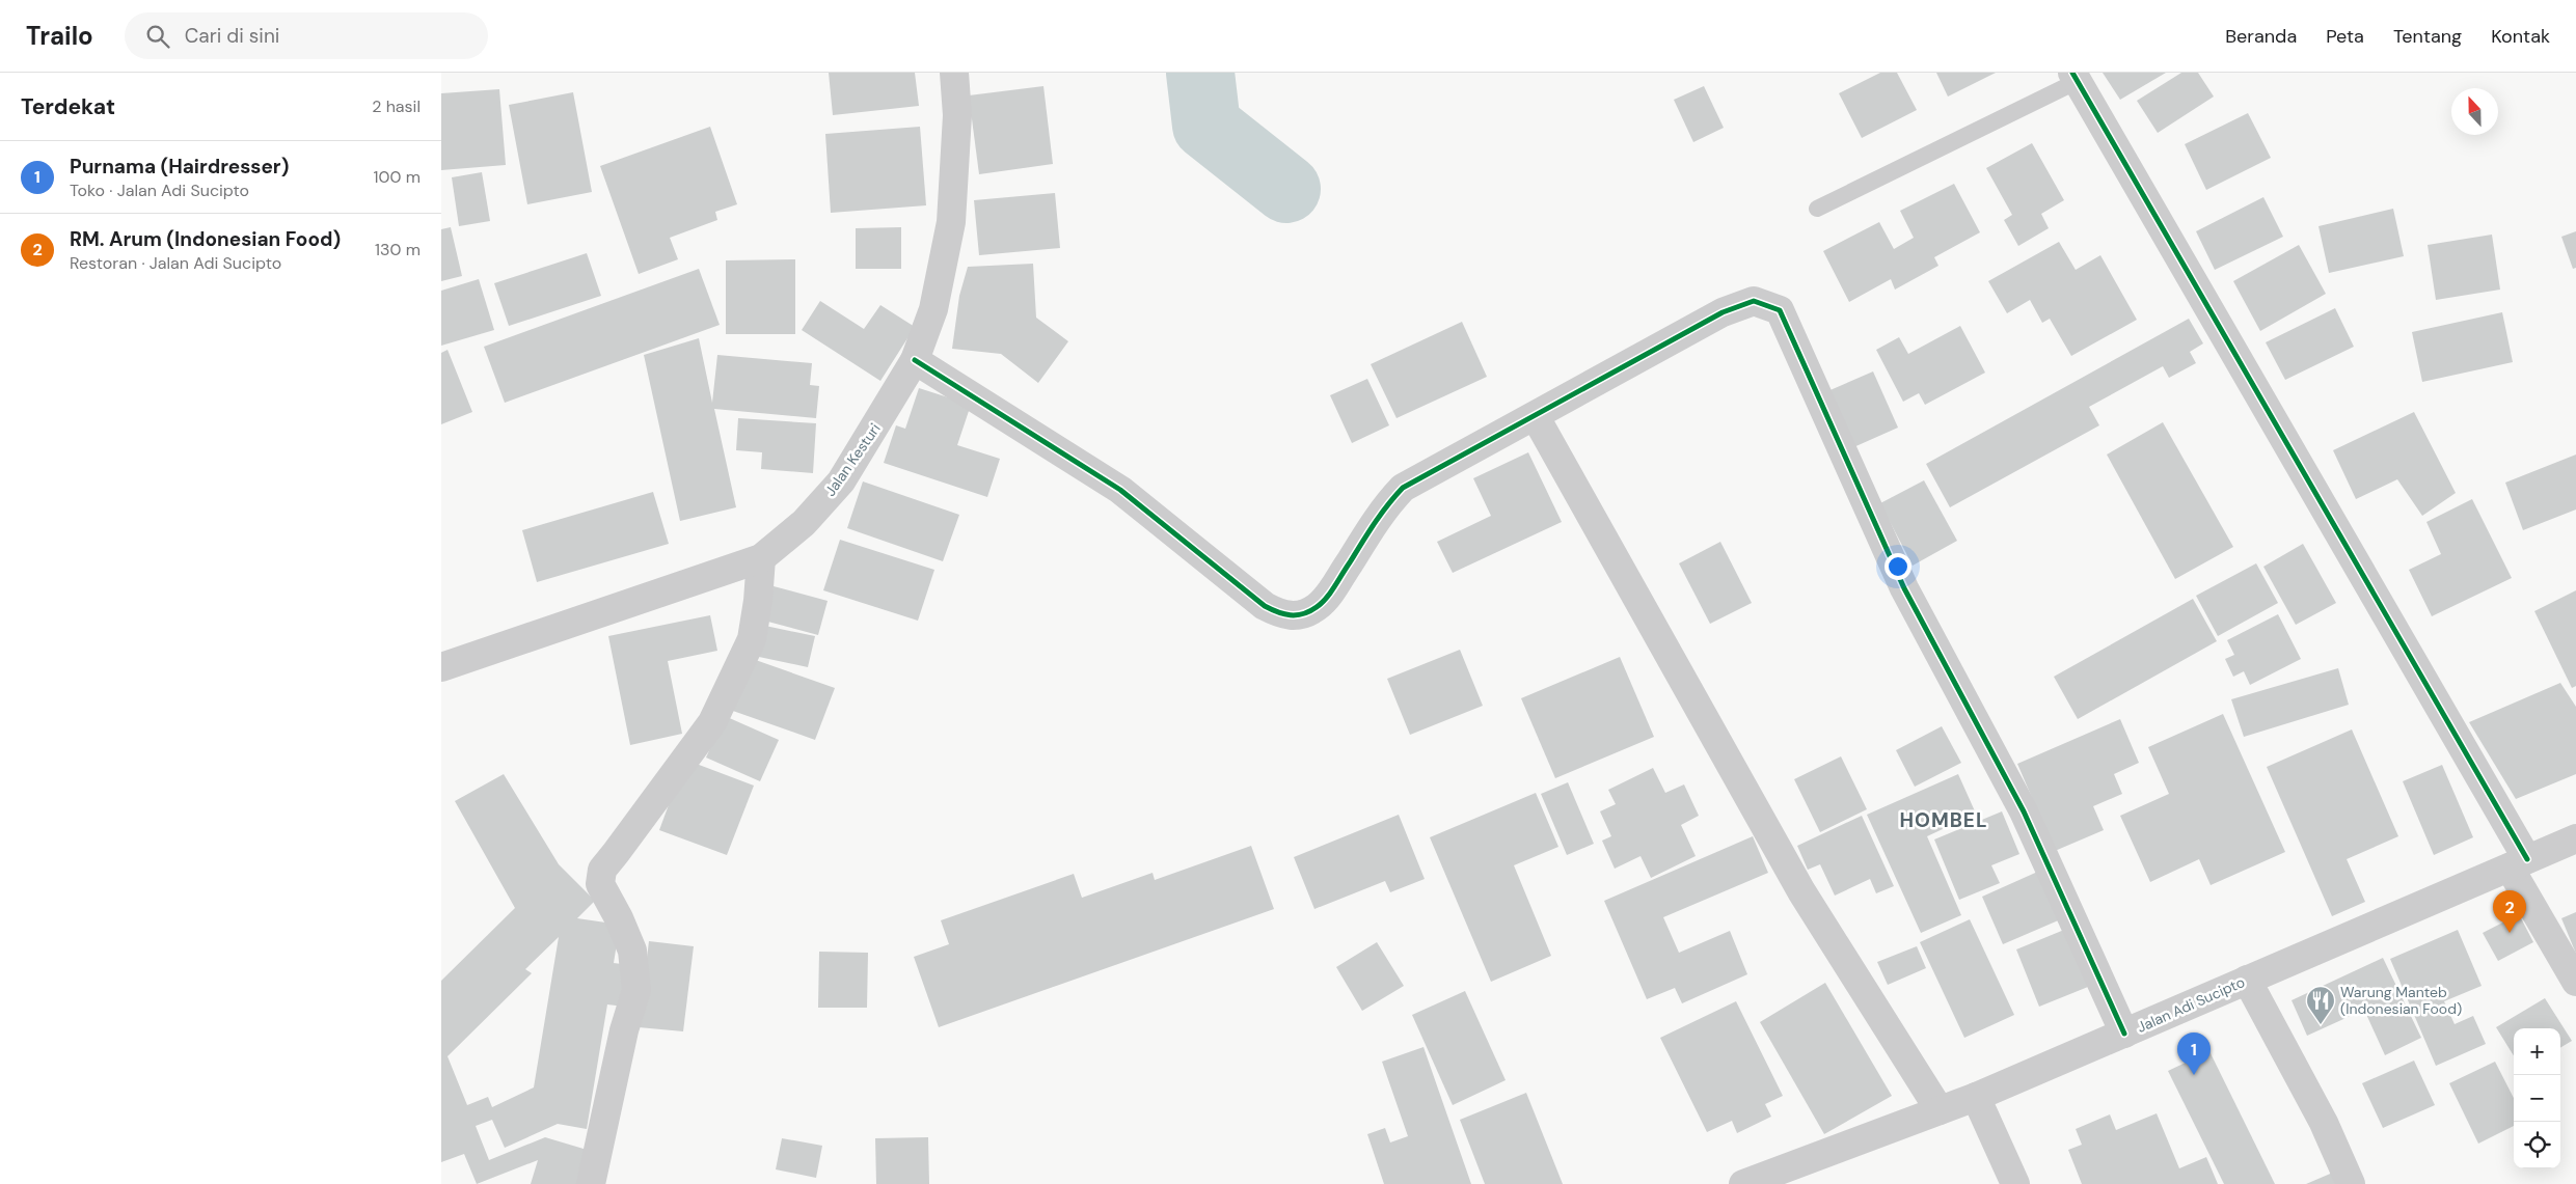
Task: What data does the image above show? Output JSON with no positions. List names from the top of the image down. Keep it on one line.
{"streets":{"street":["Jalan Kesturi","Jalan Adi Sucipto"]},"districts":["HOMBEL"],"places":{"restaurant":["Warung Manteb (Indonesian Food)"]},"north":"top","page":{"header":"Trailo","search":"Cari di sini","nav":["Beranda","Peta","Tentang","Kontak"],"heading":["Terdekat","2 hasil"],"list":[{"mark":"1","name":"Purnama (Hairdresser)","note":"Toko · Jalan Adi Sucipto","value":"100 m"},{"mark":"2","name":"RM. Arum (Indonesian Food)","note":"Restoran · Jalan Adi Sucipto","value":"130 m"}],"pins":["2","1"],"map_buttons":["+","−"]}}
